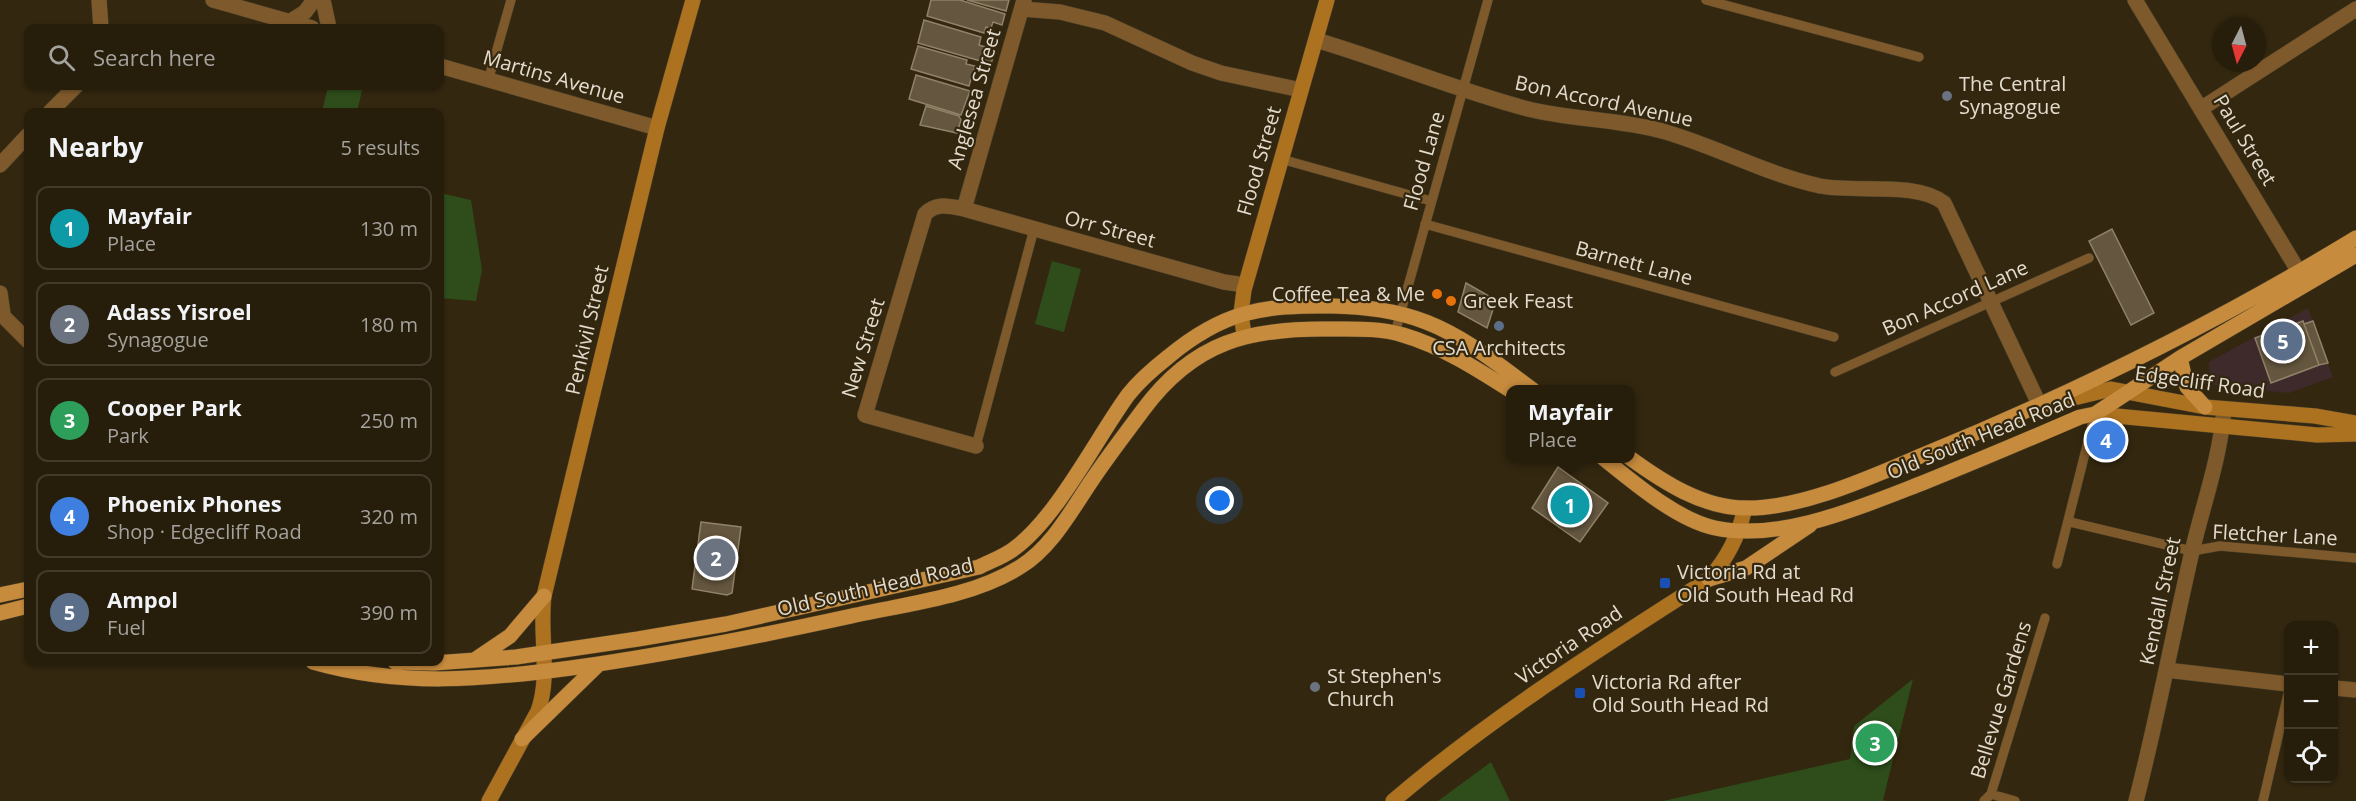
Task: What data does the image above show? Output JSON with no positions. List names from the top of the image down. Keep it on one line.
{"streets":{"main road":["Old South Head Road"],"street":["Martins Avenue","Anglesea Street","Bon Accord Avenue","Paul Street","Flood Street","Orr Street","Penkivil Street","New Street","Edgecliff Road","Kendall Street","Victoria Road"],"lane":["Flood Lane","Barnett Lane","Bon Accord Lane","Fletcher Lane","Bellevue Gardens"]},"crossings":[["Martins Avenue","Penkivil Street"],["Anglesea Street","Orr Street"],["Anglesea Street","New Street"],["Bon Accord Avenue","Flood Street"],["Bon Accord Avenue","Flood Lane"],["Bon Accord Avenue","Bon Accord Lane"],["Bon Accord Avenue","Edgecliff Road"],["Bon Accord Avenue","Old South Head Road"],["Paul Street","Old South Head Road"],["Flood Street","Orr Street"],["Flood Street","Old South Head Road"],["Flood Lane","Barnett Lane"],["Flood Lane","Old South Head Road"],["Orr Street","New Street"],["Penkivil Street","Old South Head Road"],["Edgecliff Road","Old South Head Road"],["Edgecliff Road","Kendall Street"],["Old South Head Road","Victoria Road"],["Fletcher Lane","Kendall Street"]],"places":{"other":["The Central Synagogue","Coffee Tea & Me","Greek Feast","CSA Architects","St Stephen's Church"],"transit":["Victoria Rd at Old South Head Rd","Victoria Rd after Old South Head Rd"]},"north":"bottom","page":{"search":"Search here","heading":["Nearby","5 results"],"list":[{"mark":"1","name":"Mayfair","note":"Place","value":"130 m"},{"mark":"2","name":"Adass Yisroel","note":"Synagogue","value":"180 m"},{"mark":"3","name":"Cooper Park","note":"Park","value":"250 m"},{"mark":"4","name":"Phoenix Phones","note":"Shop · Edgecliff Road","value":"320 m"},{"mark":"5","name":"Ampol","note":"Fuel","value":"390 m"}],"pins":["5","4","1","2","3"],"popup":["Mayfair","Place"],"map_buttons":["+","−"]}}
